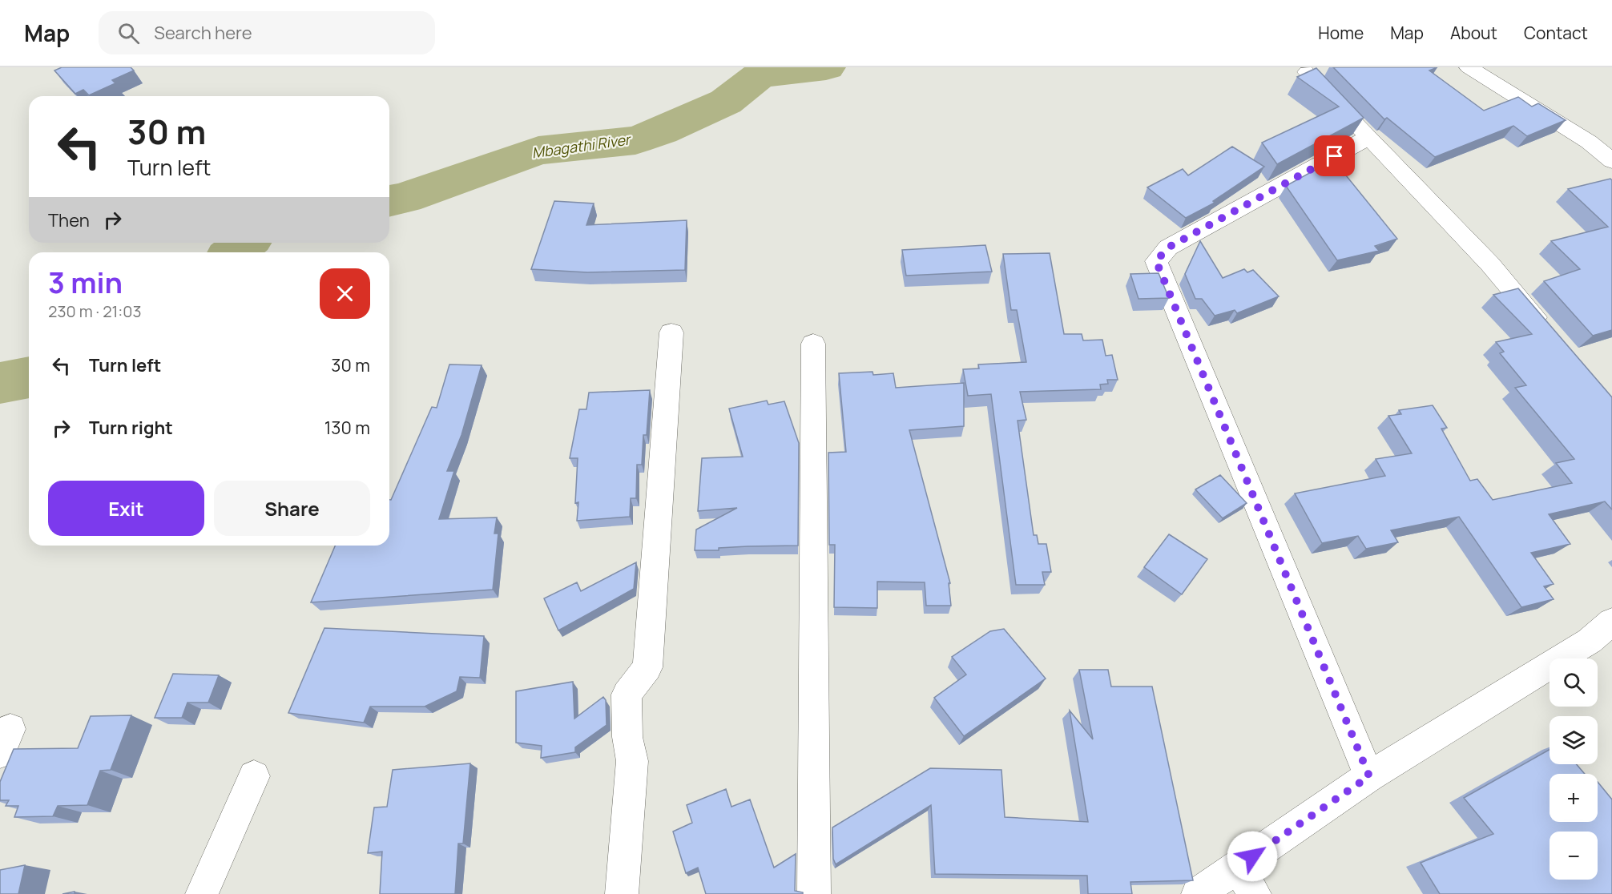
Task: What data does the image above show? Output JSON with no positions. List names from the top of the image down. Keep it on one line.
{"water":["Mbagathi River"],"page":{"header":"Map","search":"Search here","nav":["Home","Map","About","Contact"],"turn":["30 m","Turn left"],"then":"Then","heading":["3 min","230 m · 21:03"],"list":[{"name":"Turn left","value":"30 m"},{"name":"Turn right","value":"130 m"}],"buttons":["Exit","Share"],"map_buttons":["+","−"]}}
